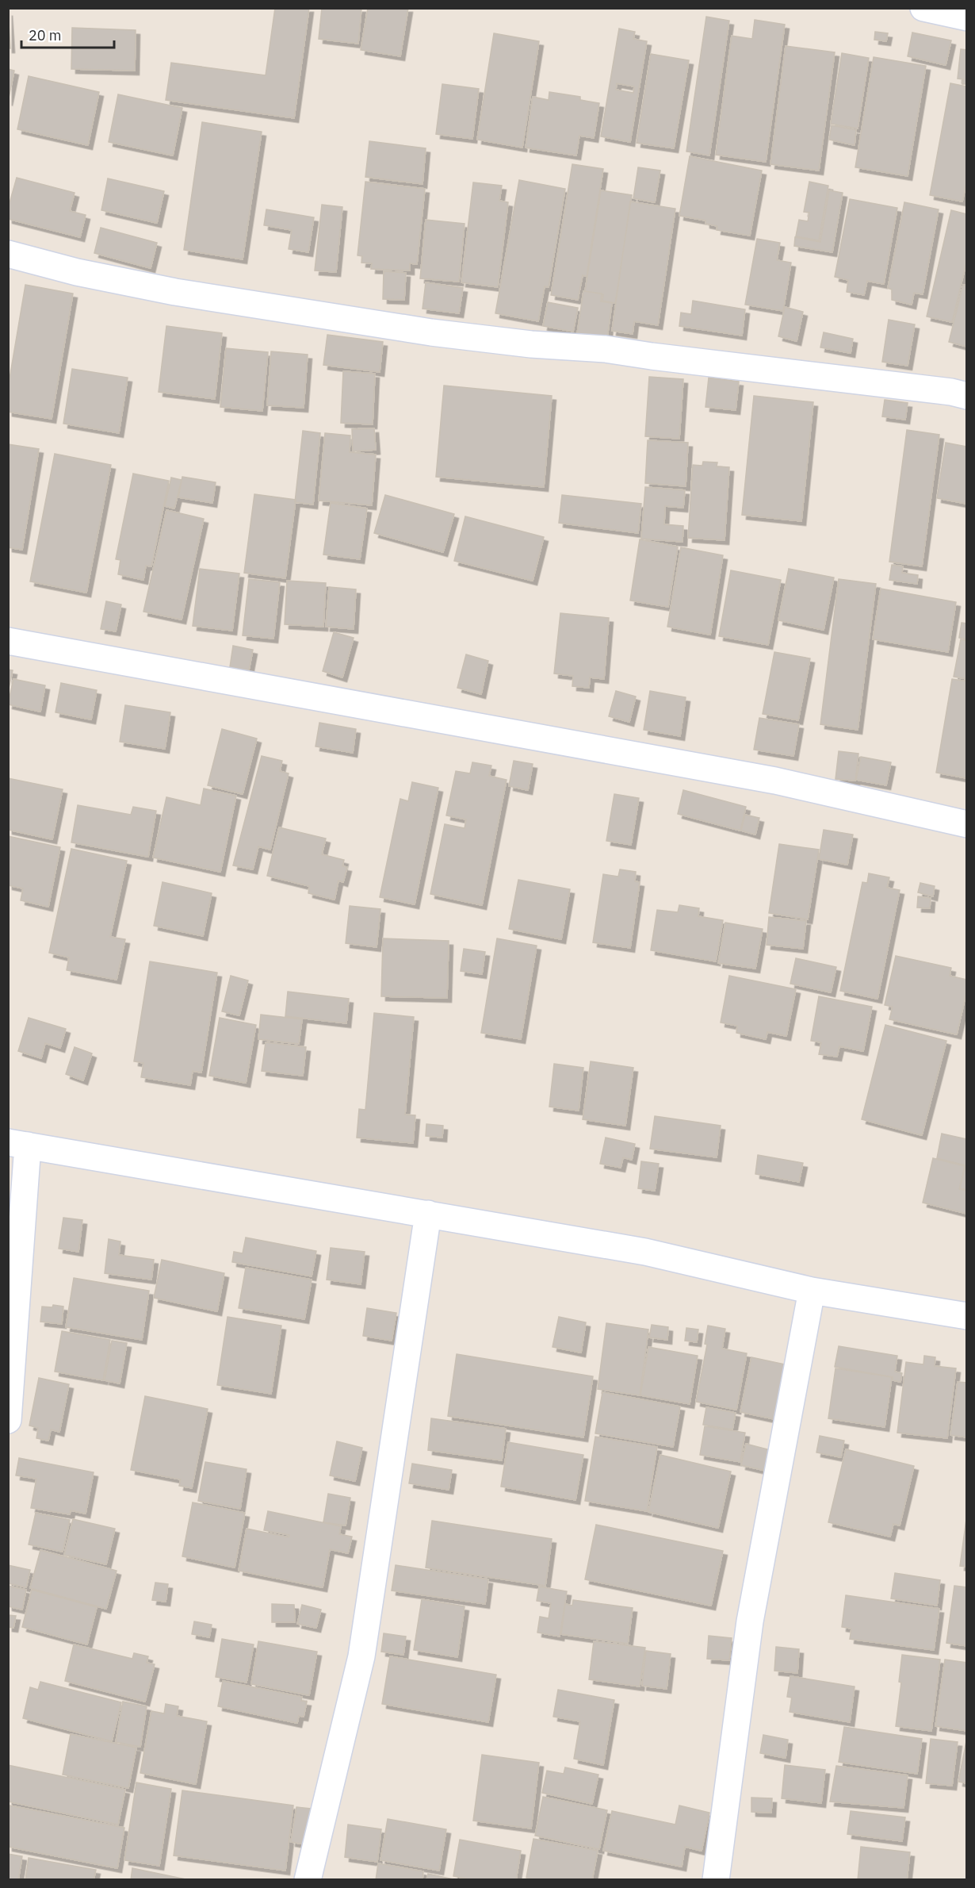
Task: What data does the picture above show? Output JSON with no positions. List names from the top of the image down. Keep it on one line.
{"scale_bar":"20 m"}
